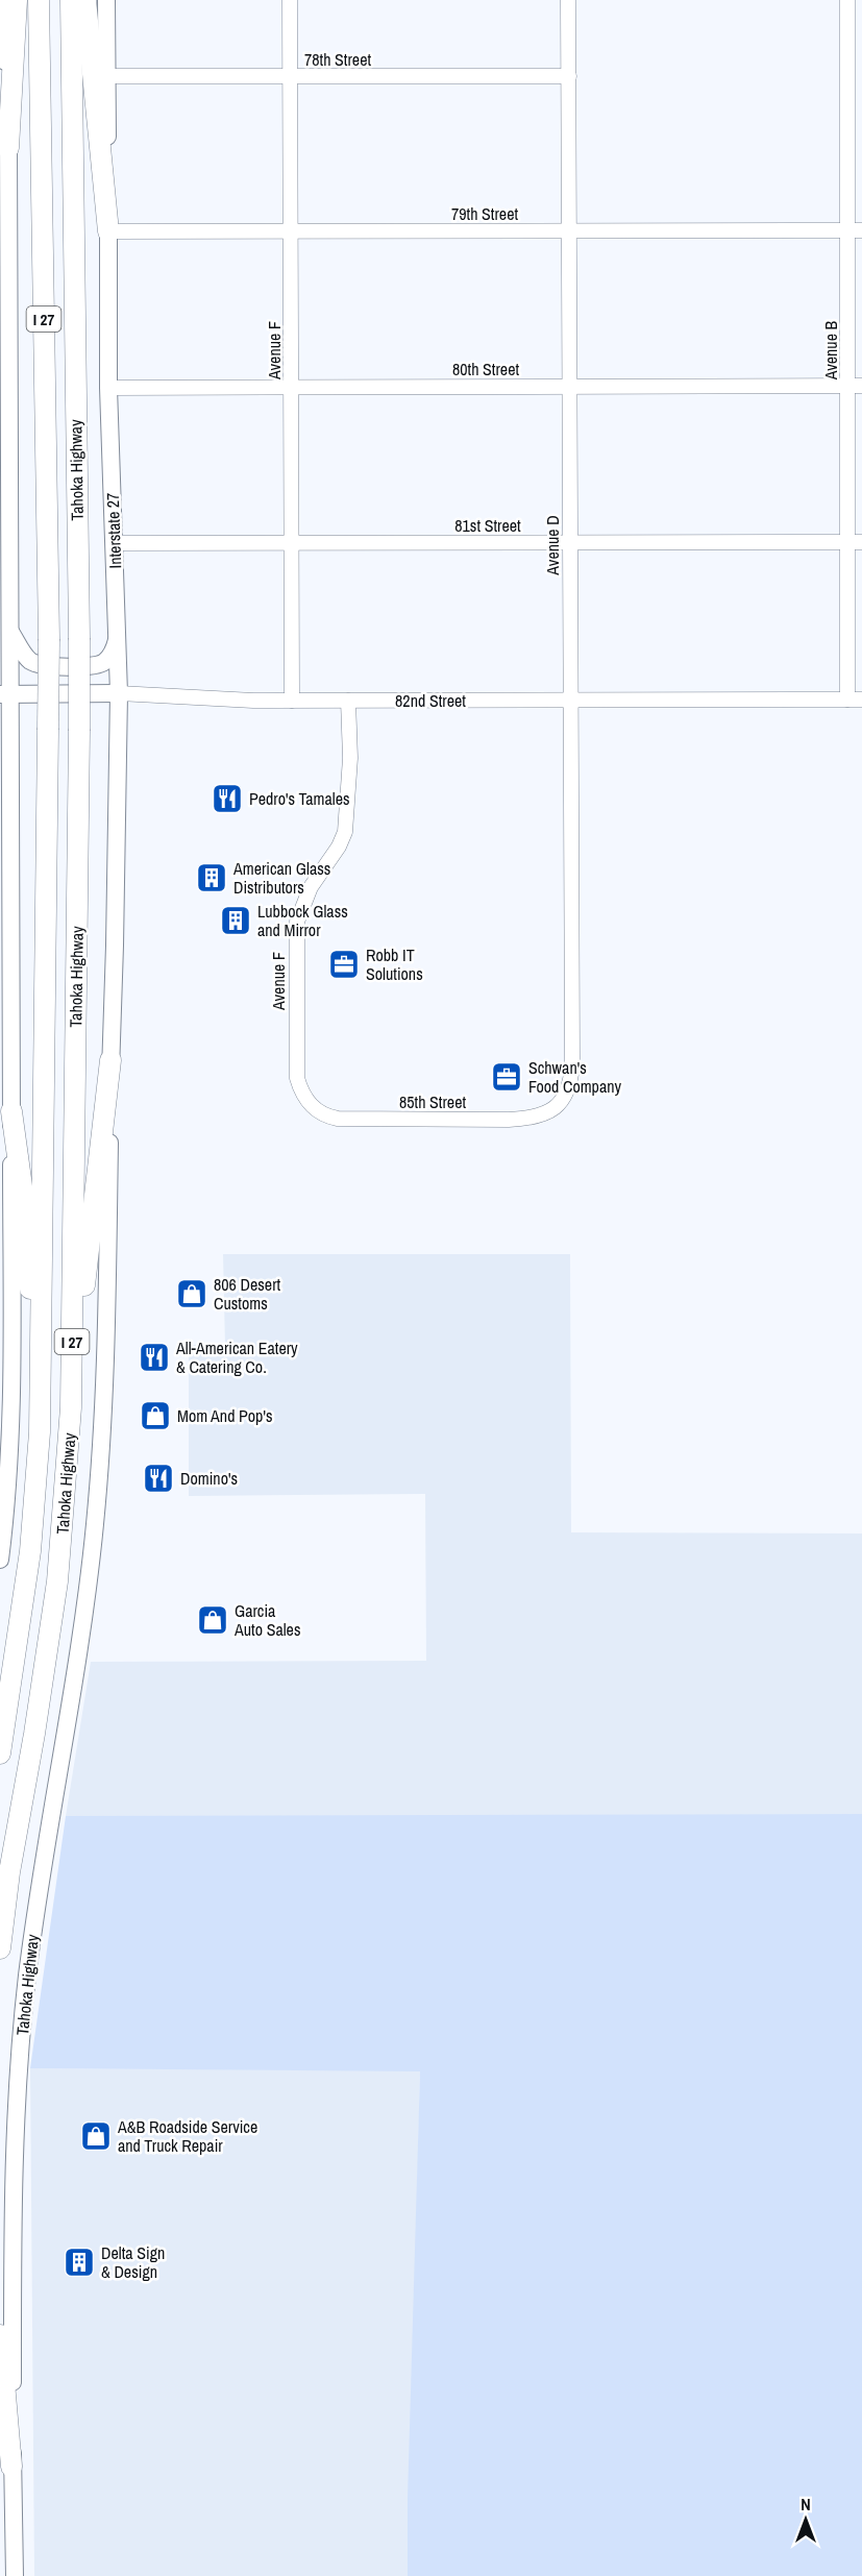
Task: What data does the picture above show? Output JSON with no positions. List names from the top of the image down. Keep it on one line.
{"streets":{"highway":["I 27","Tahoka Highway"],"main road":["Interstate 27","82nd Street"],"street":["78th Street","79th Street","Avenue F","Avenue B","80th Street","81st Street","Avenue D","85th Street"]},"crossings":[["78th Street","Avenue F"],["78th Street","Interstate 27"],["78th Street","Avenue D"],["79th Street","Avenue F"],["79th Street","Avenue B"],["79th Street","Interstate 27"],["79th Street","Avenue D"],["Avenue F","80th Street"],["Avenue F","81st Street"],["Avenue F","82nd Street"],["Avenue F","85th Street"],["Avenue B","80th Street"],["Avenue B","81st Street"],["Avenue B","82nd Street"],["80th Street","Interstate 27"],["80th Street","Avenue D"],["Tahoka Highway","Interstate 27"],["81st Street","Interstate 27"],["81st Street","Avenue D"],["Interstate 27","82nd Street"],["Avenue D","82nd Street"],["Avenue D","85th Street"]],"places":{"restaurant":["Pedro's Tamales","All-American Eatery & Catering Co.","Domino's"],"building":["American Glass Distributors","Lubbock Glass and Mirror","Delta Sign & Design"],"office":["Robb IT Solutions","Schwan's Food Company"],"shop":["806 Desert Customs","Mom And Pop's","Garcia Auto Sales","A&B Roadside Service and Truck Repair"]},"north":"top"}
